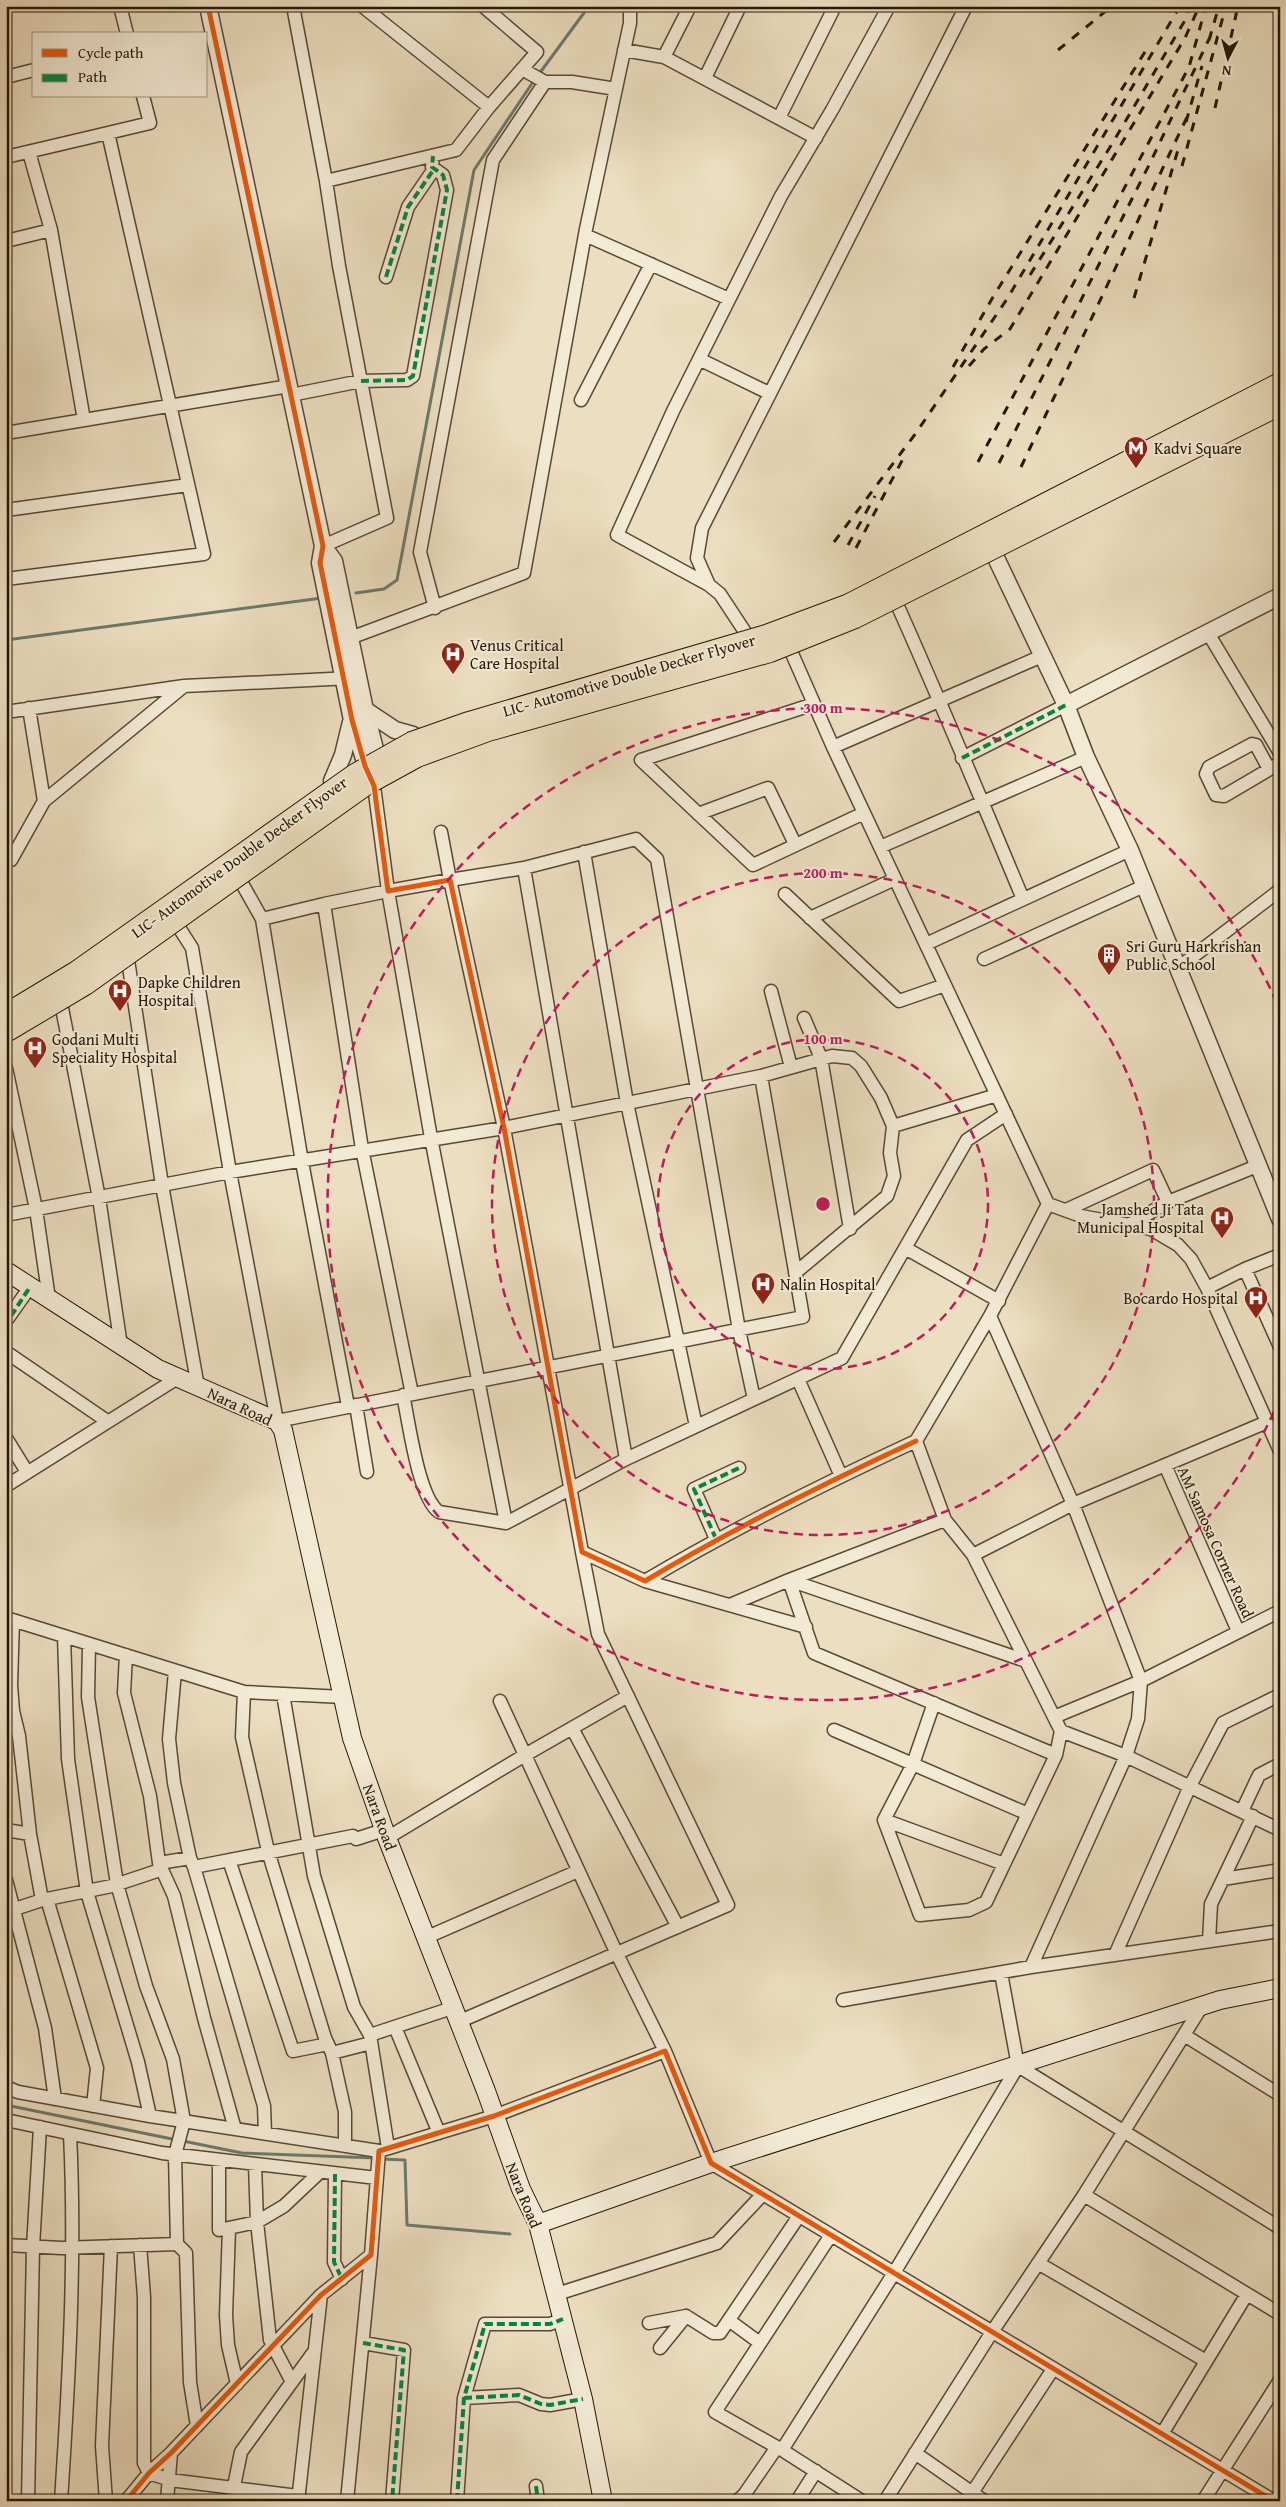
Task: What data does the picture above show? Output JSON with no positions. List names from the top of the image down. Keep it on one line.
{"streets":{"main road":["LIC- Automotive Double Decker Flyover","Nara Road"],"street":["AM Samosa Corner Road"]},"places":{"metro station":["Kadvi Square"],"hospital":["Venus Critical Care Hospital","Dapke Children Hospital","Godani Multi Speciality Hospital","Jamshed Ji Tata Municipal Hospital","Nalin Hospital","Bocardo Hospital"],"building":["Sri Guru Harkrishan Public School"]},"legend":["Cycle path","Path"],"north":"bottom","rings":["300 m","200 m","100 m"]}
